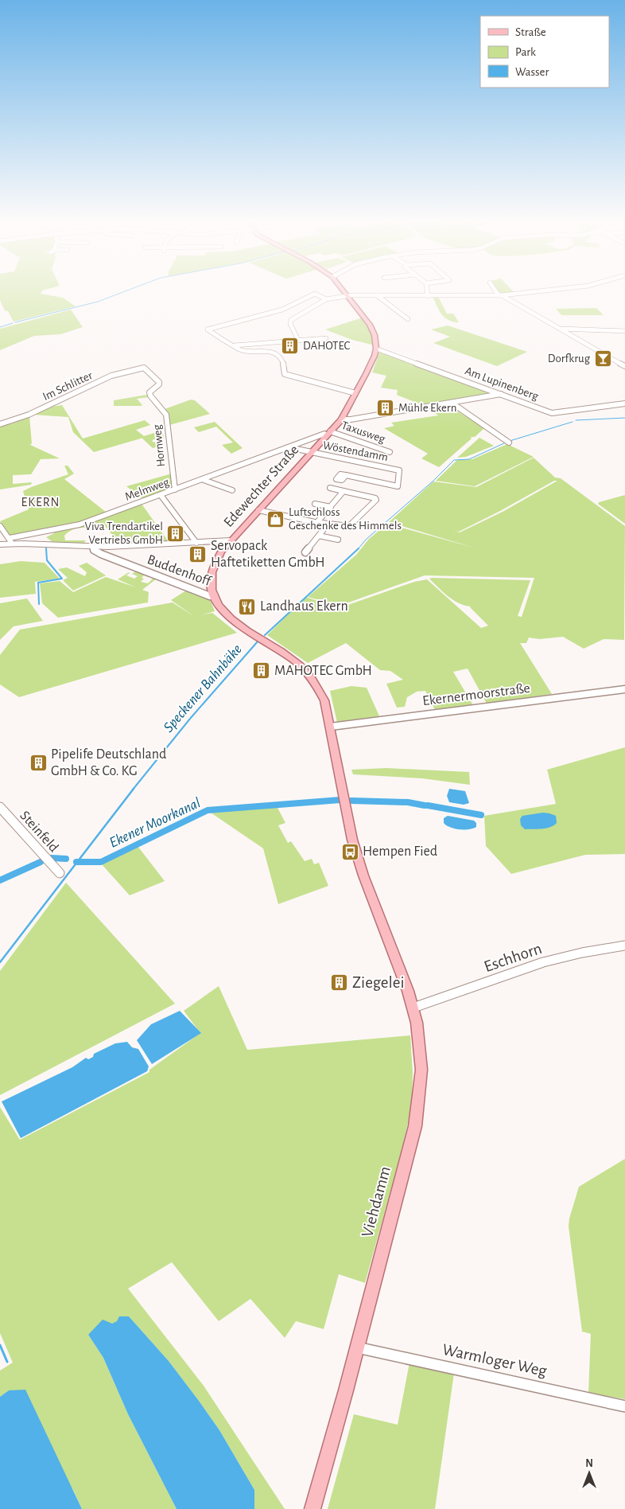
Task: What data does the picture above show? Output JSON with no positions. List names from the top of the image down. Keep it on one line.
{"streets":{"main road":["Edewechter Straße","Viehdamm"],"street":["Am Lupinenberg","Im Schlitter","Taxusweg","Hornweg","Wöstendamm","Melmweg","Buddenhoff","Ekernermoorstraße","Steinfeld","Eschhorn","Warmloger Weg"]},"crossings":[["Am Lupinenberg","Edewechter Straße"],["Im Schlitter","Hornweg"],["Taxusweg","Edewechter Straße"],["Taxusweg","Melmweg"],["Hornweg","Melmweg"],["Wöstendamm","Edewechter Straße"],["Edewechter Straße","Melmweg"],["Edewechter Straße","Buddenhoff"],["Edewechter Straße","Ekernermoorstraße"],["Edewechter Straße","Viehdamm"],["Eschhorn","Viehdamm"],["Viehdamm","Warmloger Weg"]],"districts":["EKERN"],"water":["Speckener Bahnbäke","Ekener Moorkanal"],"places":{"building":["DAHOTEC","Mühle Ekern","Viva Trendartikel Vertriebs GmbH","Servopack Haftetiketten GmbH","MAHOTEC GmbH","Pipelife Deutschland GmbH & Co. KG","Ziegelei"],"bar":["Dorfkrug"],"shop":["Luftschloss Geschenke des Himmels"],"restaurant":["Landhaus Ekern"],"bus stop":["Hempen Fied"]},"legend":["Straße","Park","Wasser"],"north":"top"}
